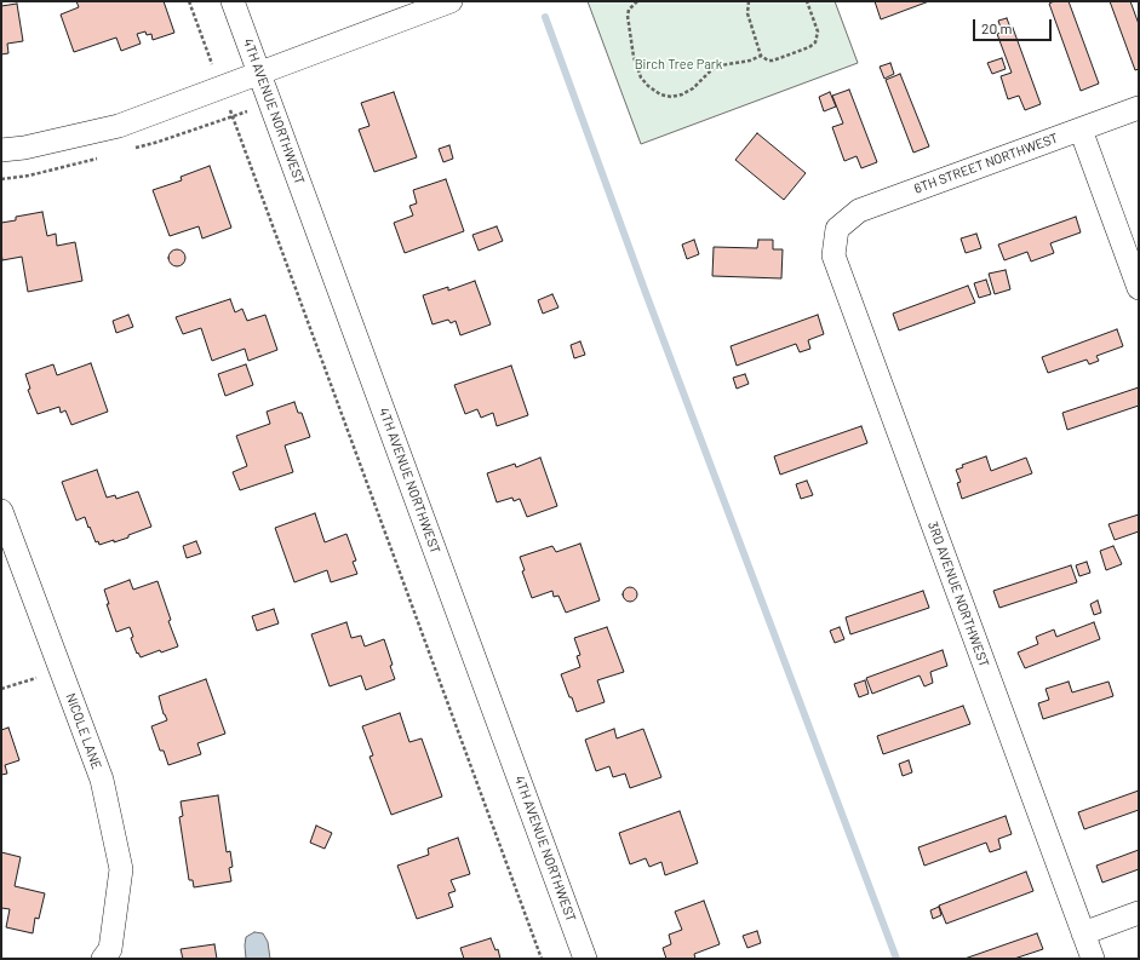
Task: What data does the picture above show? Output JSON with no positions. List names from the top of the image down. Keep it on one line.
{"streets":{"street":["4TH AVENUE NORTHWEST","6TH STREET NORTHWEST","3RD AVENUE NORTHWEST","NICOLE LANE"]},"crossings":[["6TH STREET NORTHWEST","3RD AVENUE NORTHWEST"]],"parks":["Birch Tree Park"],"scale_bar":"20 m"}
